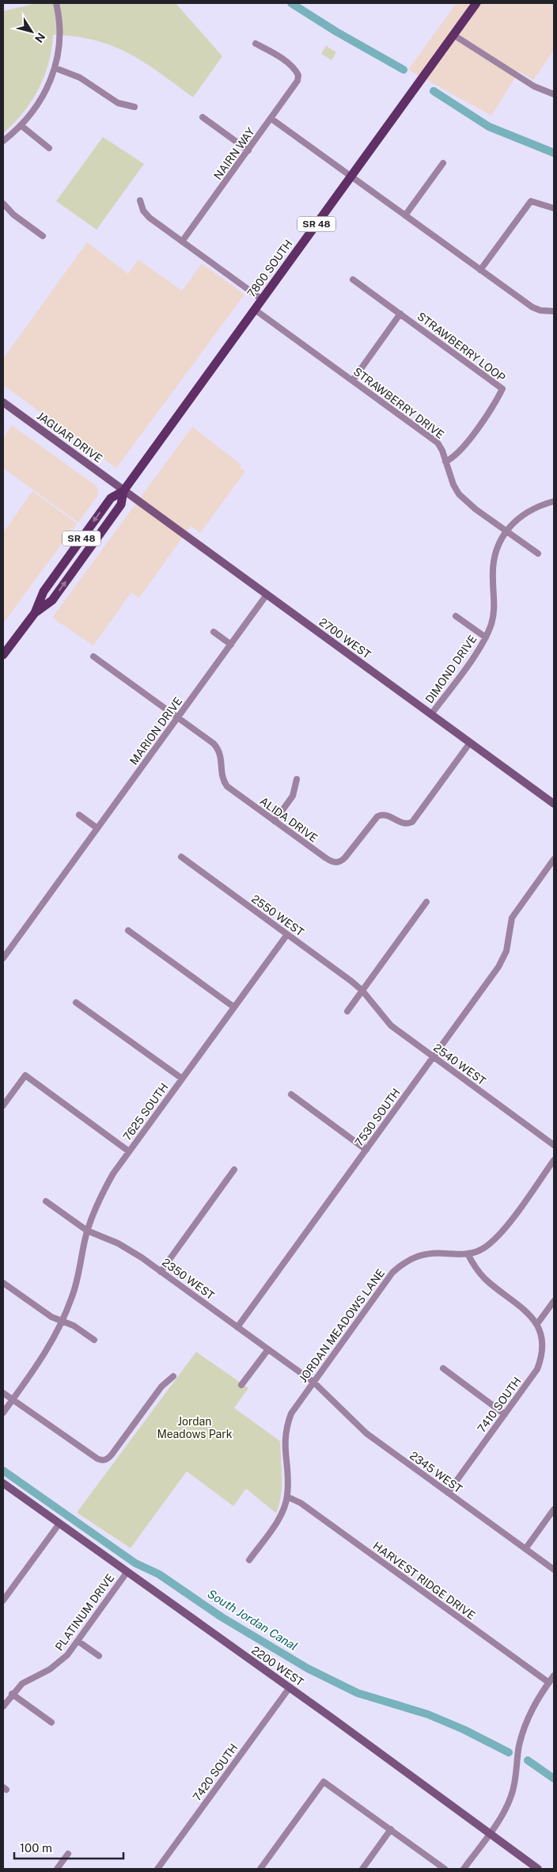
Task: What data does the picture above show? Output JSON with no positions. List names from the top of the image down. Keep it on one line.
{"streets":{"main road":["SR 48","7800 SOUTH","JAGUAR DRIVE","2700 WEST","2200 WEST"],"street":["NAIRN WAY","STRAWBERRY LOOP","STRAWBERRY DRIVE","DIMOND DRIVE","MARION DRIVE","ALIDA DRIVE","2550 WEST","2540 WEST","7625 SOUTH","7530 SOUTH","2350 WEST","JORDAN MEADOWS LANE","7410 SOUTH","2345 WEST","HARVEST RIDGE DRIVE","PLATINUM DRIVE","7420 SOUTH"]},"crossings":[["7800 SOUTH","STRAWBERRY DRIVE"],["7800 SOUTH","JAGUAR DRIVE"],["7800 SOUTH","2700 WEST"],["STRAWBERRY LOOP","STRAWBERRY DRIVE"],["STRAWBERRY DRIVE","DIMOND DRIVE"],["JAGUAR DRIVE","2700 WEST"],["2700 WEST","DIMOND DRIVE"],["2700 WEST","MARION DRIVE"],["2700 WEST","ALIDA DRIVE"],["MARION DRIVE","ALIDA DRIVE"],["2550 WEST","2540 WEST"],["2550 WEST","7625 SOUTH"],["2540 WEST","7530 SOUTH"],["7625 SOUTH","2350 WEST"],["7530 SOUTH","2350 WEST"],["2350 WEST","JORDAN MEADOWS LANE"],["2350 WEST","2345 WEST"],["JORDAN MEADOWS LANE","2345 WEST"],["JORDAN MEADOWS LANE","HARVEST RIDGE DRIVE"],["7410 SOUTH","2345 WEST"],["PLATINUM DRIVE","2200 WEST"],["2200 WEST","7420 SOUTH"]],"water":["South Jordan Canal"],"parks":["Jordan Meadows Park"],"scale_bar":"100 m","north":"bottom right"}
